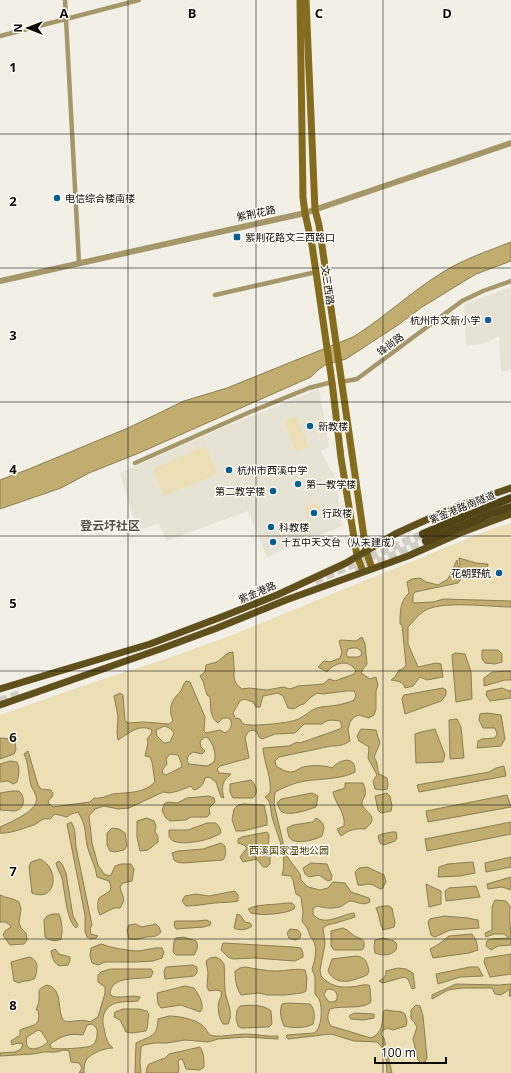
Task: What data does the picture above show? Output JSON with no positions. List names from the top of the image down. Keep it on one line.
{"streets":{"highway":["紫金港路南隧道"],"main road":["文三西路","紫金港路"],"street":["紫荆花路","锋尚路"]},"crossings":[["紫荆花路","文三西路"],["文三西路","锋尚路"],["文三西路","紫金港路"]],"districts":["登云圩社区"],"parks":["西溪国家湿地公园"],"places":{"other":["电信综合楼南楼","杭州市文新小学","新教楼","杭州市西溪中学","第一教学楼","第二教学楼","行政楼","科教楼","十五中天文台（从未建成）","花朝野航"],"transit":["紫荆花路文三西路口"]},"scale_bar":"100 m","north":"left","grid":{"columns":["A","B","C","D"],"rows":["1","2","3","4","5","6","7","8"]}}
